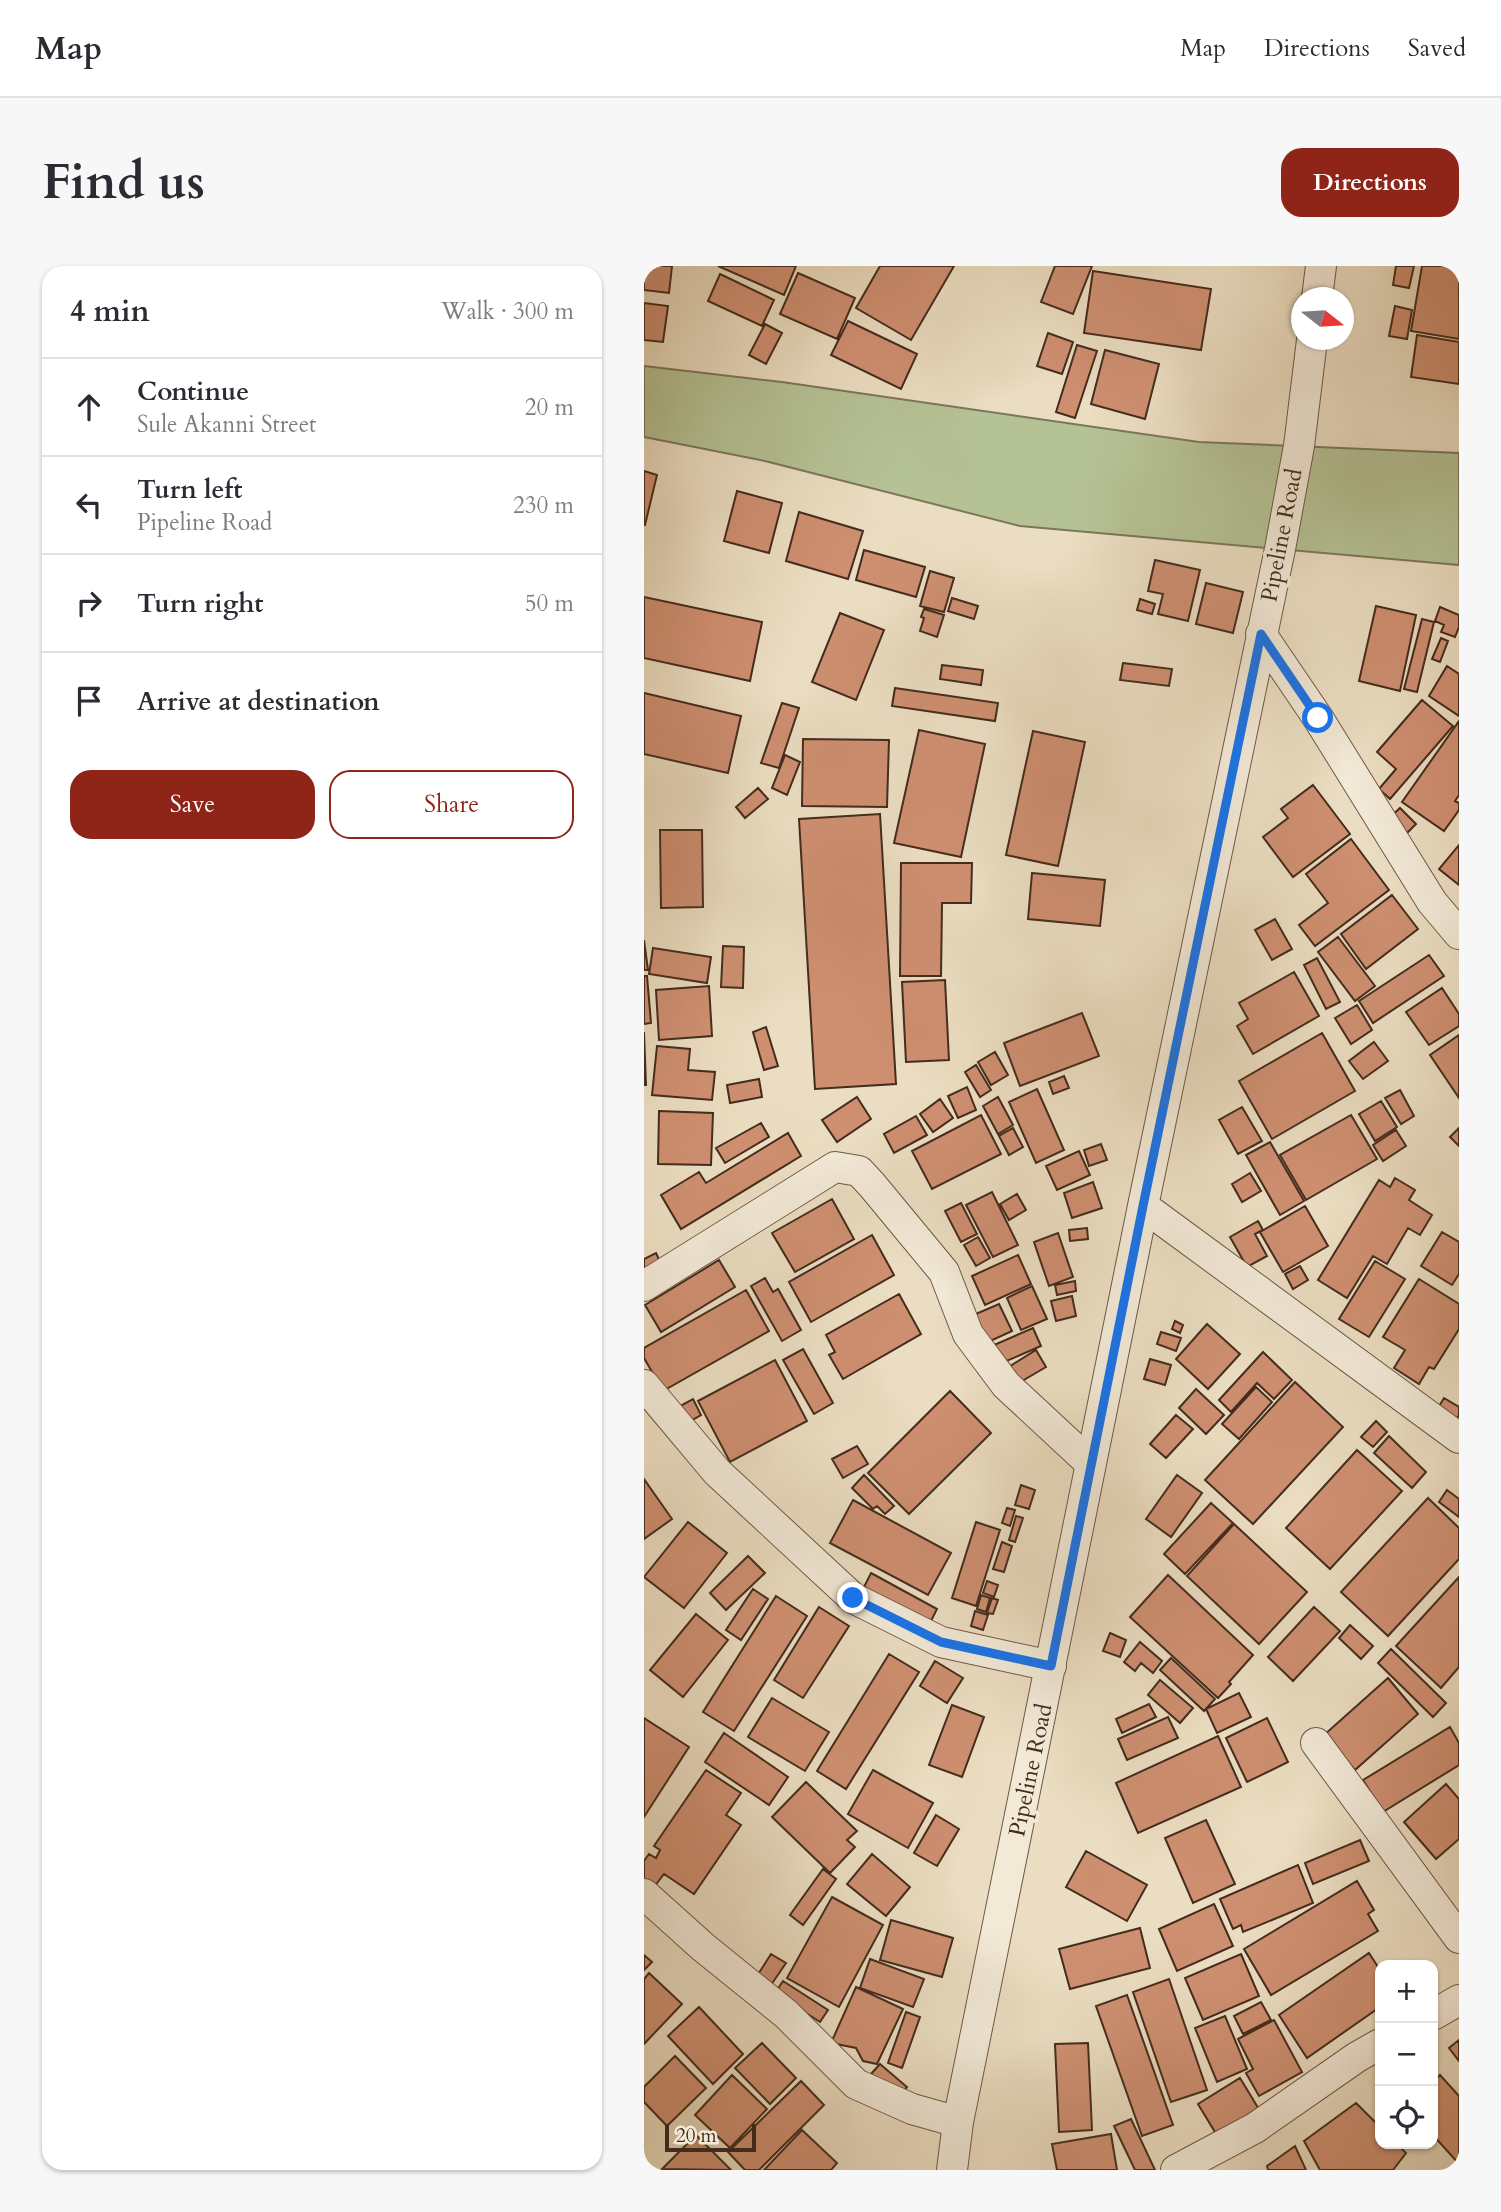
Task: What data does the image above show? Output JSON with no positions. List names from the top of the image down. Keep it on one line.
{"streets":{"street":["Pipeline Road"]},"scale_bar":"20 m","north":"right","page":{"header":"Map","nav":["Map","Directions","Saved"],"buttons":["Directions",["Save","Share"]],"title":"Find us","heading":["4 min","Walk · 300 m"],"list":[["Continue","Sule Akanni Street","20 m"],["Turn left","Pipeline Road","230 m"],["Turn right","50 m"],"Arrive at destination"],"map_buttons":["+","−"],"scale":"20 m"}}
